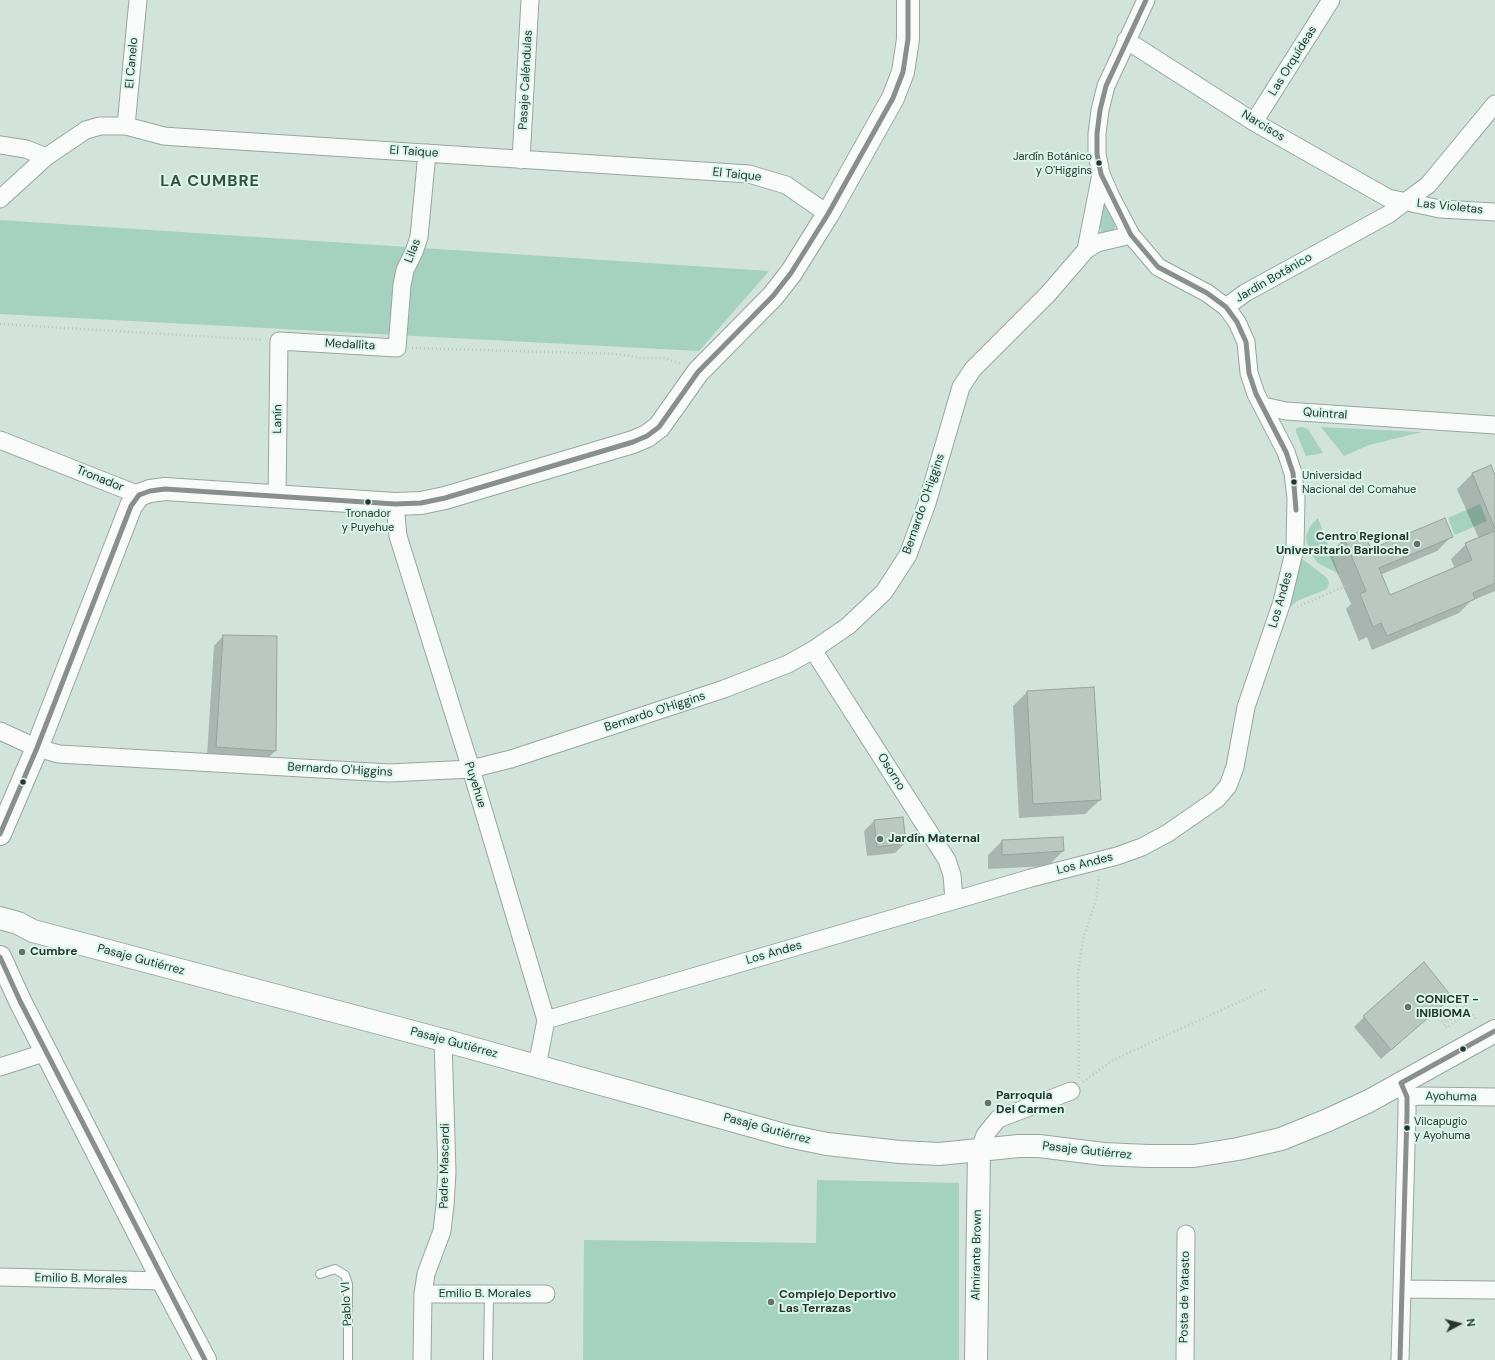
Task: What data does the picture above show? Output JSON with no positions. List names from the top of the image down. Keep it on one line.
{"streets":{"main road":["Tronador","Pasaje Gutiérrez","Almirante Brown"],"street":["Las Orquídeas","El Canelo","Pasaje Caléndulas","Narcisos","El Taique","Las Violetas","Lilas","Jardín Botánico","Medallita","Quintral","Lanín","Bernardo O'Higgins","Los Andes","Osorno","Puyehue","Ayohuma","Padre Mascardi","Emilio B. Morales","Posta de Yatasto"],"lane":["Pablo VI"]},"crossings":[["Las Orquídeas","Narcisos"],["El Canelo","El Taique"],["Pasaje Caléndulas","El Taique"],["Narcisos","Las Violetas"],["Narcisos","Jardín Botánico"],["El Taique","Lilas"],["El Taique","Tronador"],["Las Violetas","Jardín Botánico"],["Lilas","Medallita"],["Jardín Botánico","Bernardo O'Higgins"],["Medallita","Lanín"],["Quintral","Los Andes"],["Lanín","Tronador"],["Tronador","Puyehue"],["Bernardo O'Higgins","Osorno"],["Bernardo O'Higgins","Puyehue"],["Los Andes","Osorno"],["Los Andes","Puyehue"],["Puyehue","Pasaje Gutiérrez"],["Pasaje Gutiérrez","Ayohuma"],["Pasaje Gutiérrez","Padre Mascardi"],["Pasaje Gutiérrez","Almirante Brown"],["Padre Mascardi","Emilio B. Morales"]],"districts":["LA CUMBRE"],"places":["Jardín Botánico y O'Higgins","Universidad Nacional del Comahue","Tronador y Puyehue","Centro Regional Universitario Bariloche","Jardín Maternal","Cumbre","CONICET - INIBIOMA","Parroquia Del Carmen","Vilcapugio y Ayohuma","Complejo Deportivo Las Terrazas"],"north":"right"}
